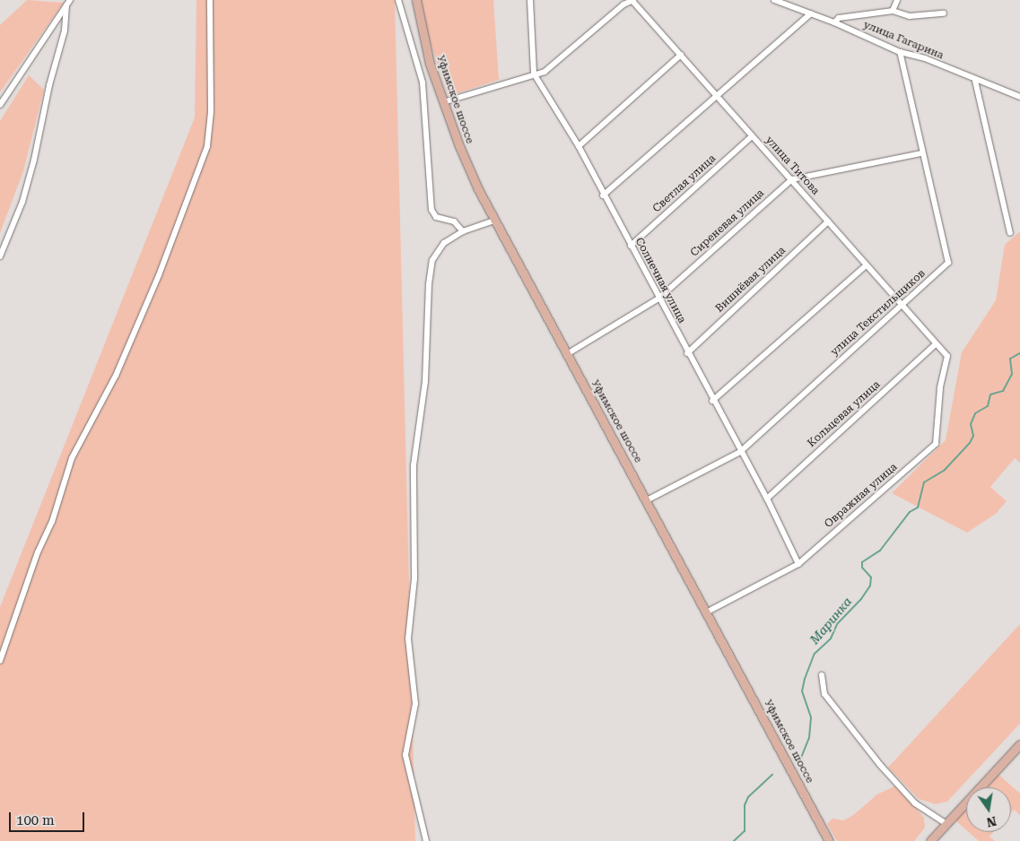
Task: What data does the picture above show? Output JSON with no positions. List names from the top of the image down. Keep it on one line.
{"streets":{"main road":["Уфимское шоссе"],"street":["улица Гагарина","улица Титова","Светлая улица","Сиреневая улица","Вишнёвая улица","Солнечная улица","улица Текстильщиков","Кольцевая улица","Овражная улица"]},"crossings":[["улица Гагарина","улица Текстильщиков"],["Уфимское шоссе","Сиреневая улица"],["Уфимское шоссе","улица Текстильщиков"],["Уфимское шоссе","Овражная улица"],["улица Титова","Светлая улица"],["улица Титова","Сиреневая улица"],["улица Титова","Вишнёвая улица"],["улица Титова","улица Текстильщиков"],["улица Титова","Кольцевая улица"],["улица Титова","Овражная улица"],["Светлая улица","Солнечная улица"],["Сиреневая улица","Солнечная улица"],["Вишнёвая улица","Солнечная улица"],["Солнечная улица","улица Текстильщиков"],["Солнечная улица","Кольцевая улица"],["Солнечная улица","Овражная улица"],["Кольцевая улица","Овражная улица"]],"water":["Маринка"],"scale_bar":"100 m","north":"bottom"}
